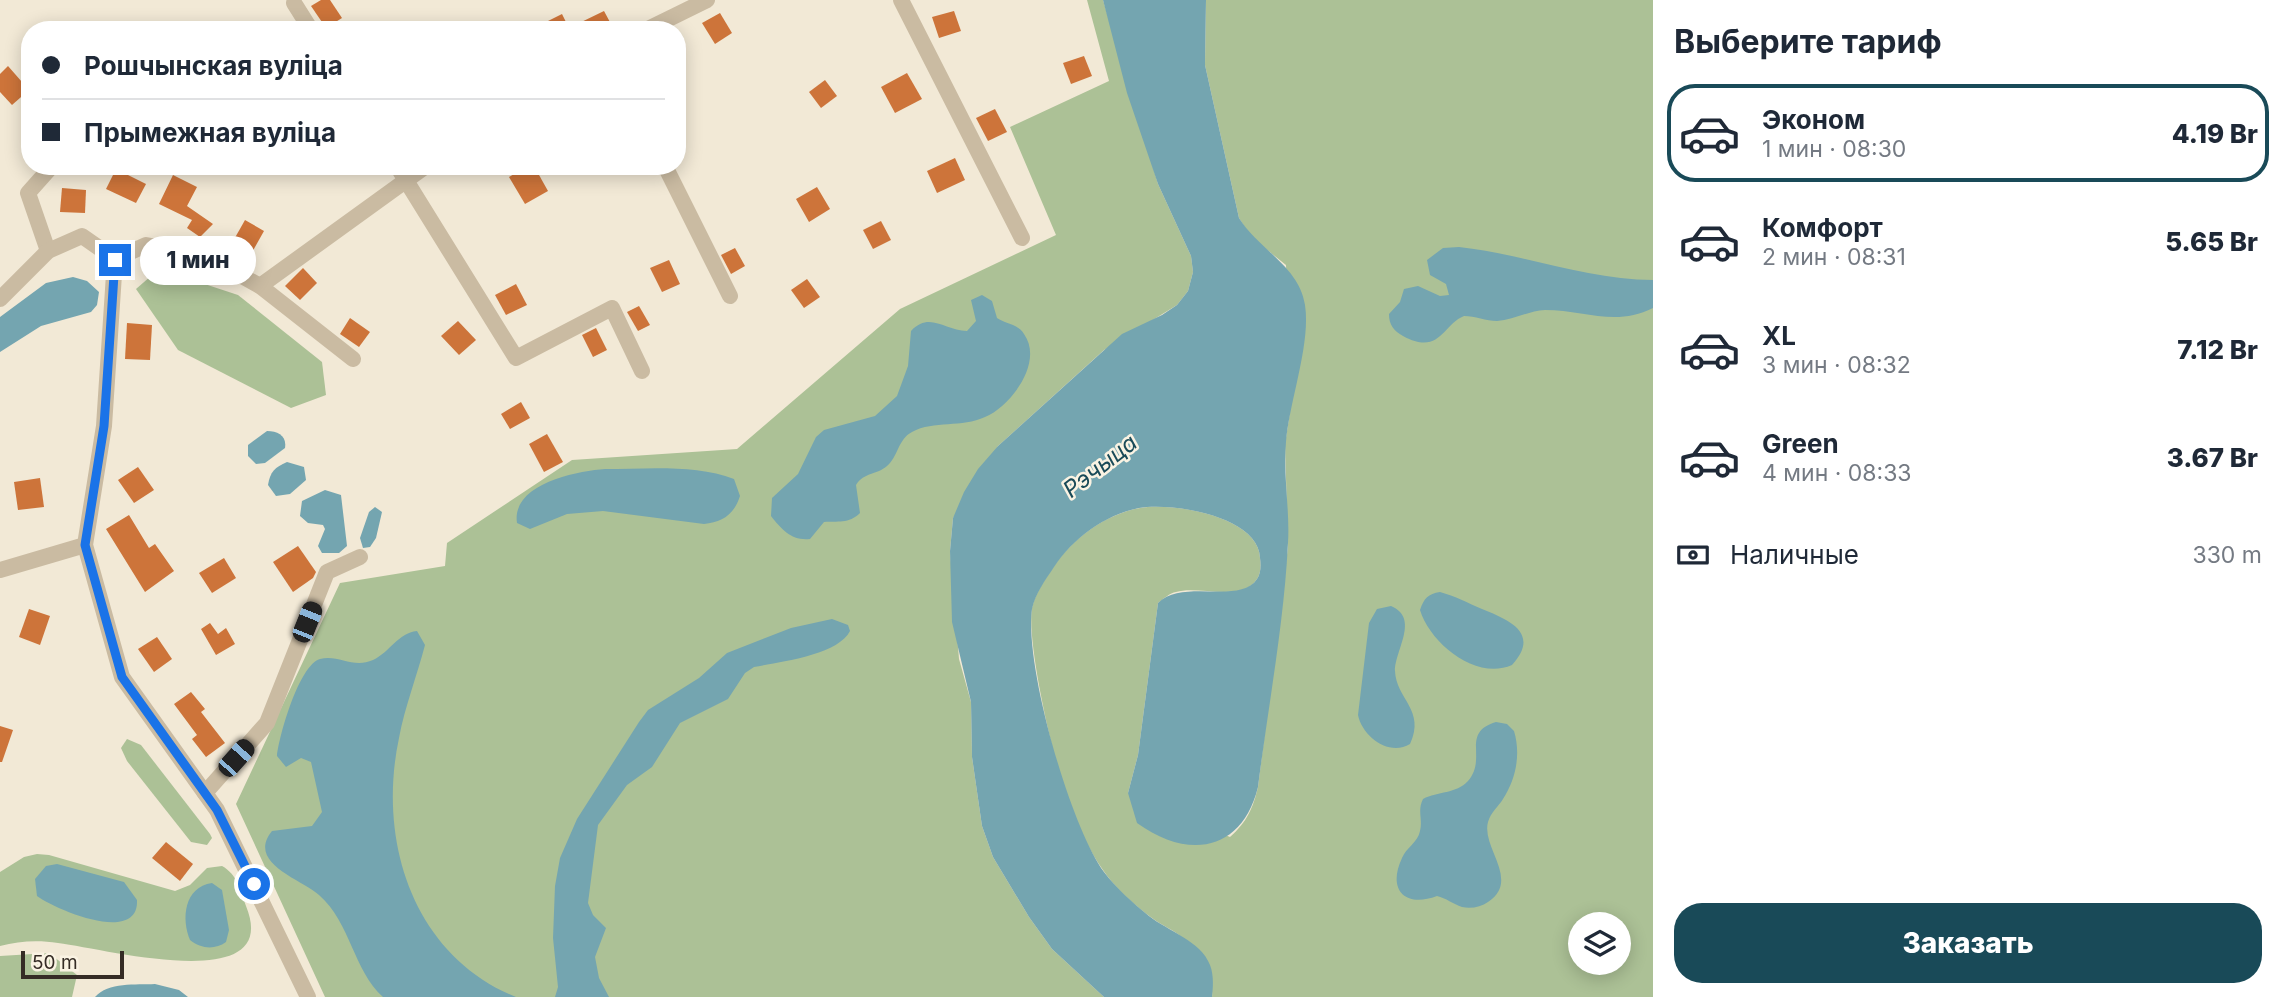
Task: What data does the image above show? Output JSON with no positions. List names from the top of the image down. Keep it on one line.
{"water":["Рэчыца"],"scale_bar":"50 m","page":{"heading":"Выберите тариф","banner":["Рошчынская вуліца","Прымежная вуліца"],"list":[{"name":"Эконом","note":"1 мин · 08:30","value":"4.19 Br"},{"name":"Комфорт","note":"2 мин · 08:31","value":"5.65 Br"},{"name":"XL","note":"3 мин · 08:32","value":"7.12 Br"},{"name":"Green","note":"4 мин · 08:33","value":"3.67 Br"}],"bubble":"1 мин","pay":["Наличные","330 m"],"buttons":"Заказать","scale":"50 m"}}
